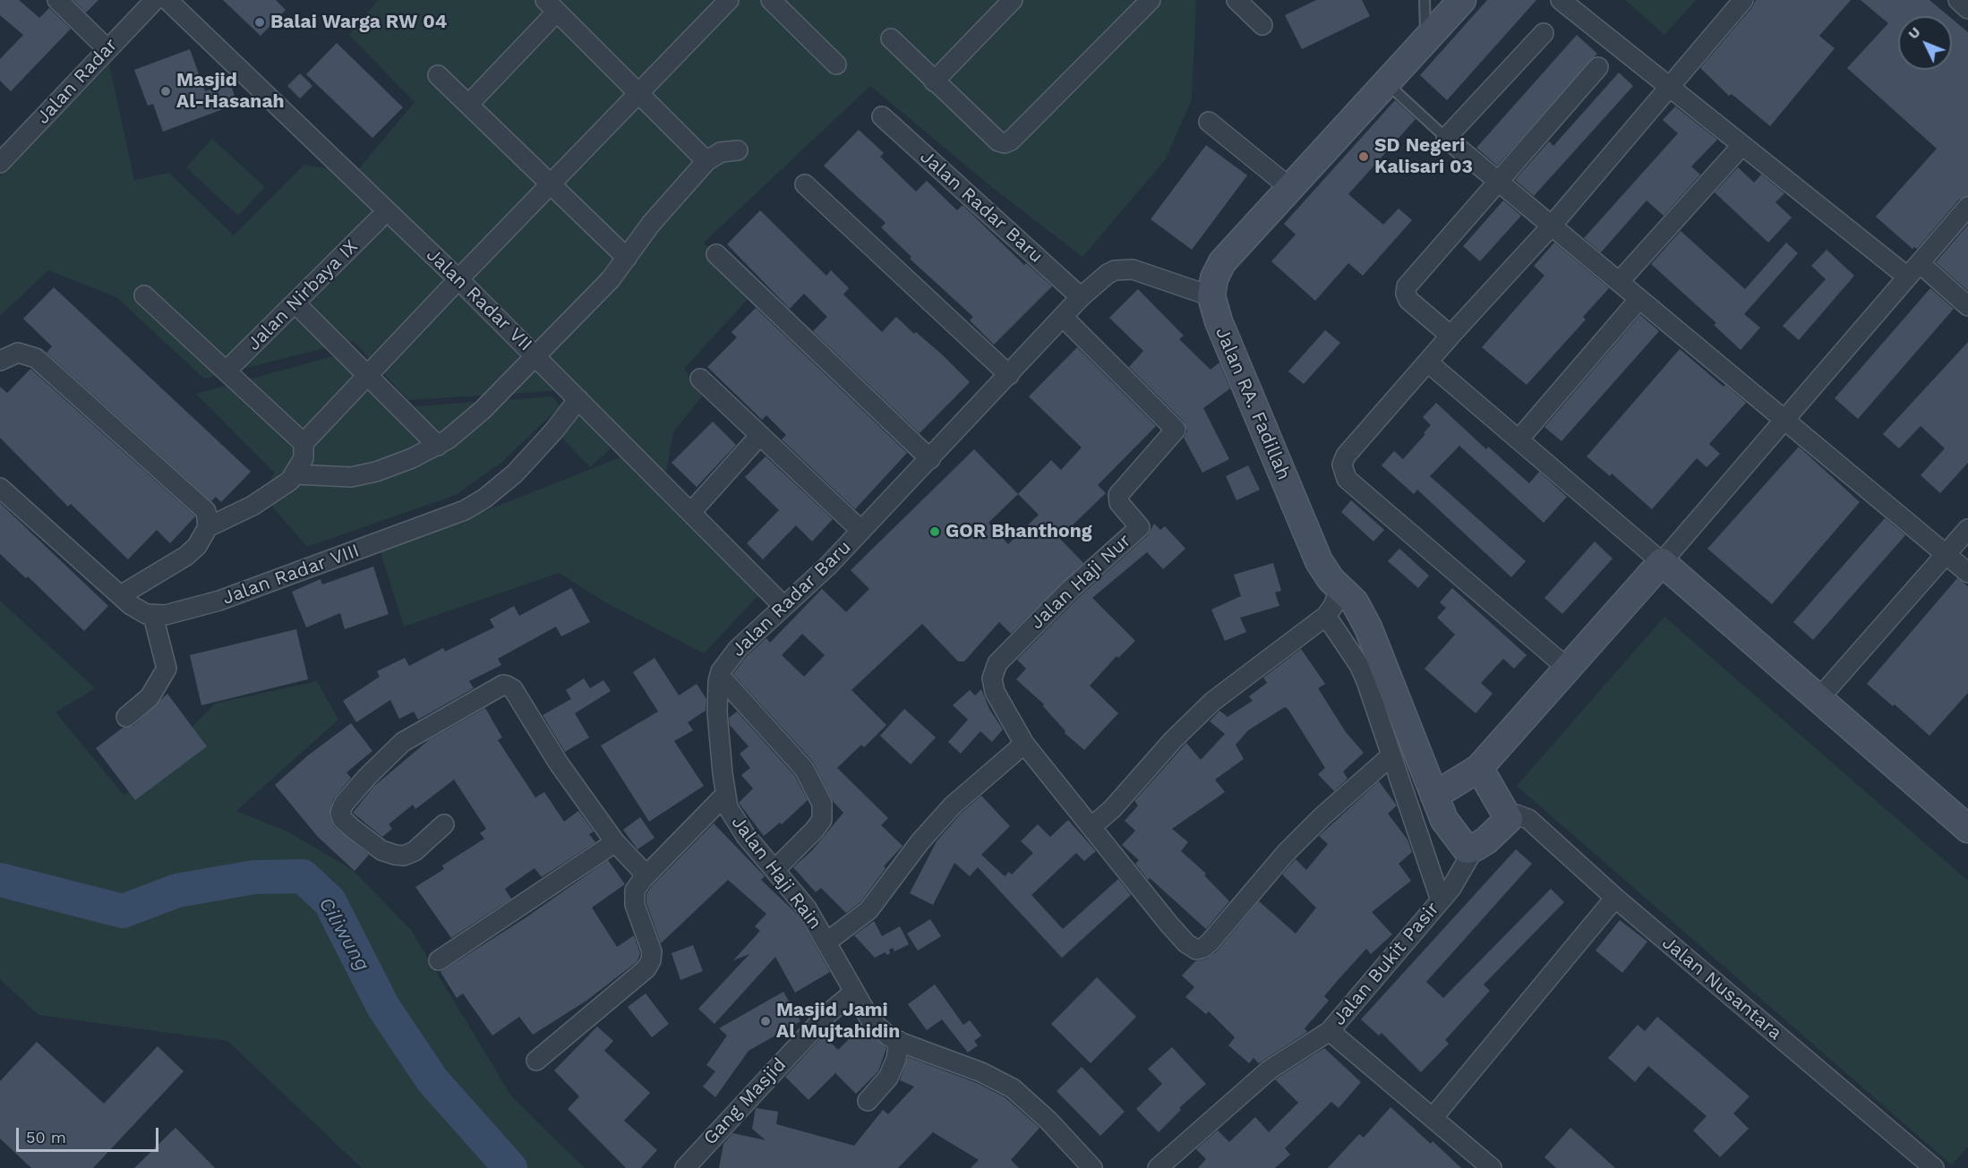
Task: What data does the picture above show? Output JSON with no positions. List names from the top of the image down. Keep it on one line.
{"streets":{"main road":["Jalan RA. Fadillah"],"street":["Jalan Radar","Jalan Radar Baru","Jalan Nirbaya IX","Jalan Radar VII","Jalan Radar VIII","Jalan Haji Nur","Jalan Haji Rain","Jalan Bukit Pasir","Jalan Nusantara","Gang Masjid"]},"crossings":[["Jalan Radar Baru","Jalan Radar VII"],["Jalan Radar Baru","Jalan RA. Fadillah"],["Jalan Radar Baru","Jalan Haji Nur"],["Jalan Radar Baru","Jalan Haji Rain"],["Jalan Radar VII","Jalan Radar VIII"],["Jalan RA. Fadillah","Jalan Bukit Pasir"],["Jalan Haji Rain","Gang Masjid"]],"water":["Ciliwung"],"places":["Balai Warga RW 04","Masjid Al-Hasanah","SD Negeri Kalisari 03","GOR Bhanthong","Masjid Jami Al Mujtahidin"],"scale_bar":"50 m","north":"top left"}
